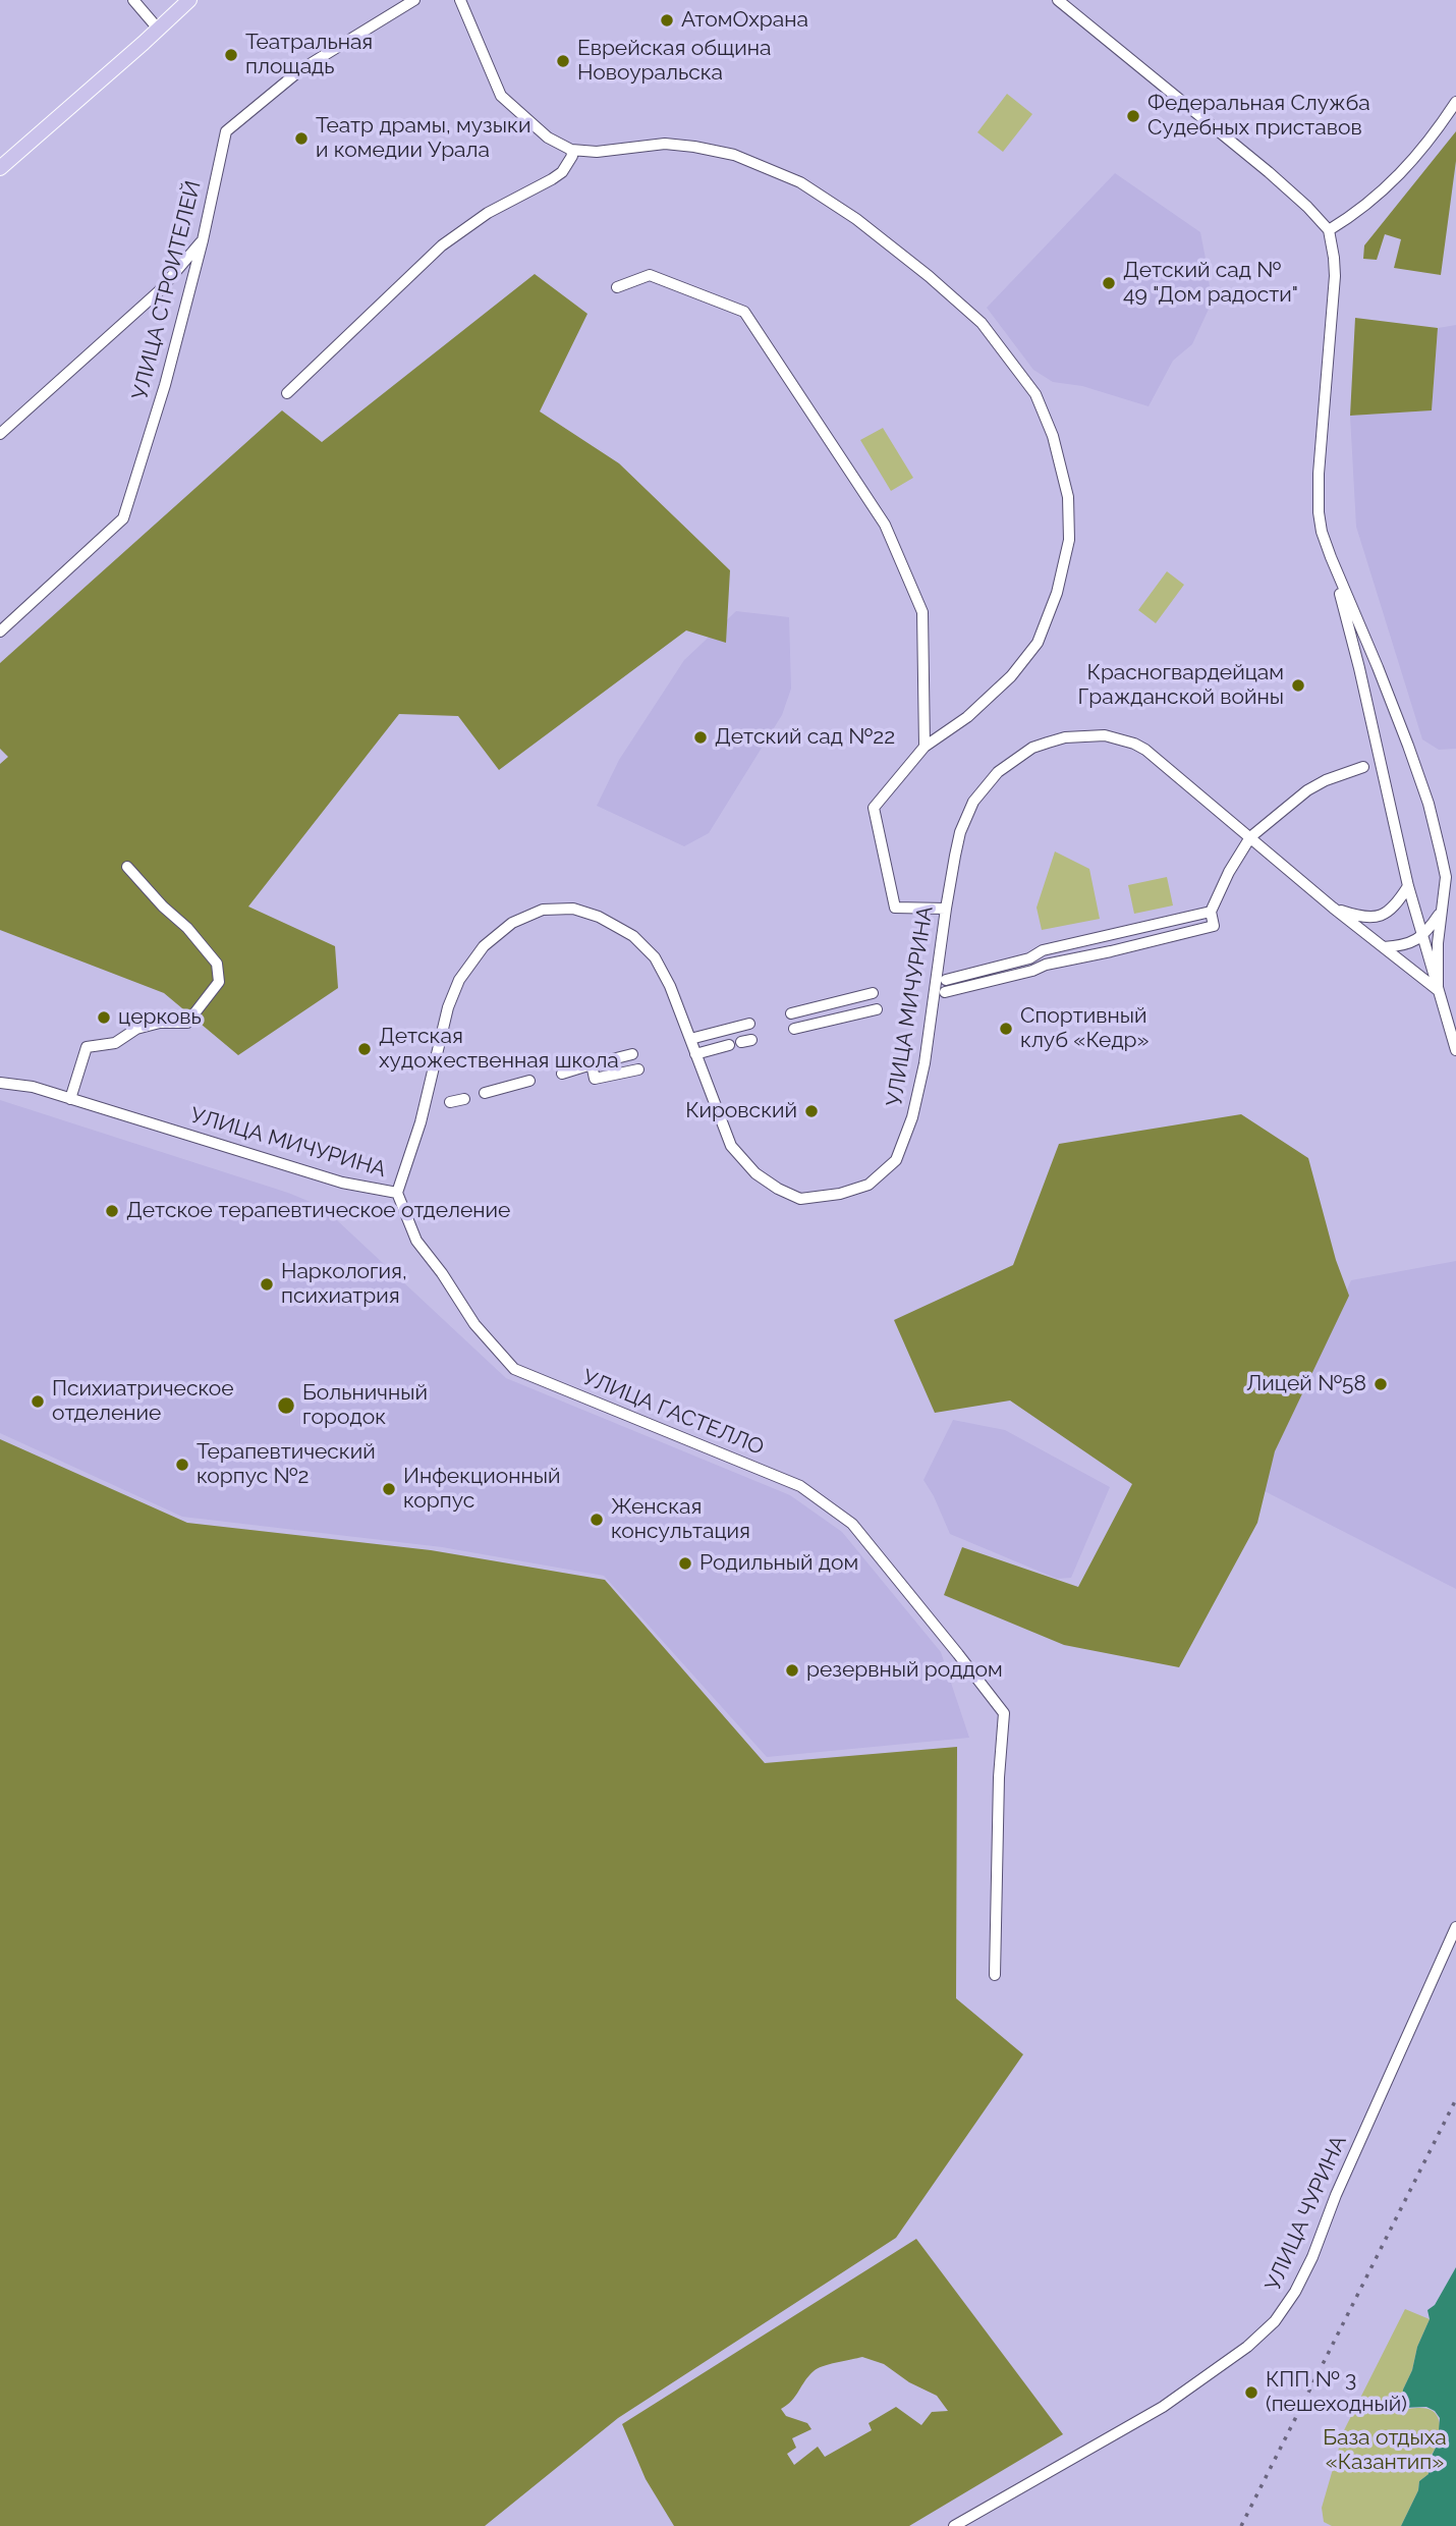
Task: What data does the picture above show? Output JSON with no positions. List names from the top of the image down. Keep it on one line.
{"streets":{"street":["УЛИЦА СТРОИТЕЛЕЙ","УЛИЦА МИЧУРИНА","УЛИЦА ГАСТЕЛЛО","УЛИЦА ЧУРИНА"]},"crossings":[["УЛИЦА МИЧУРИНА","УЛИЦА ГАСТЕЛЛО"]],"parks":["База отдыха «Казантип»"],"places":["АтомОхрана","Театральная площадь","Еврейская община Новоуральска","Федеральная Служба Судебных приставов","Театр драмы, музыки и комедии Урала","Детский сад № 49 \"Дом радости\"","Красногвардейцам Гражданской войны","Детский сад №22","церковь","Спортивный клуб «Кедр»","Детская художественная школа","Кировский","Детское терапевтическое отделение","Наркология, психиатрия","Лицей №58","Психиатрическое отделение","Больничный городок","Терапевтический корпус №2","Инфекционный корпус","Женская консультация","Родильный дом","резервный роддом","КПП № 3 (пешеходный)"]}
